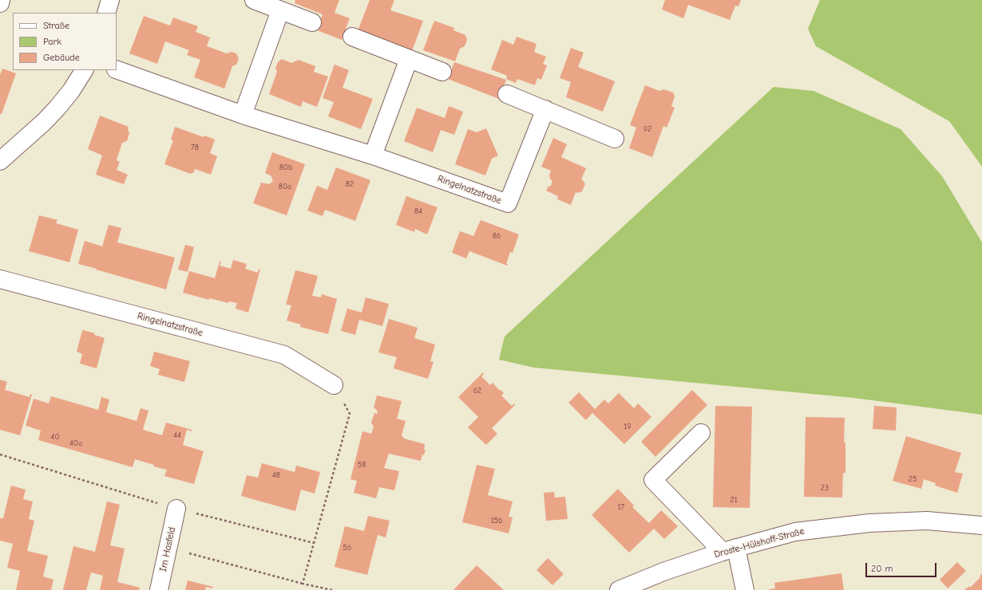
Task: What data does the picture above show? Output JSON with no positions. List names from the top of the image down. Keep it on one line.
{"streets":{"street":["Ringelnatzstraße","Droste-Hülshoff-Straße","Im Hasfeld"]},"house_numbers":["92","78","80b","82","80a","84","86","62","19","44","40","40a","58","48","25","23","21","17","15b","56"],"legend":["Straße","Park","Gebäude"],"scale_bar":"20 m"}
